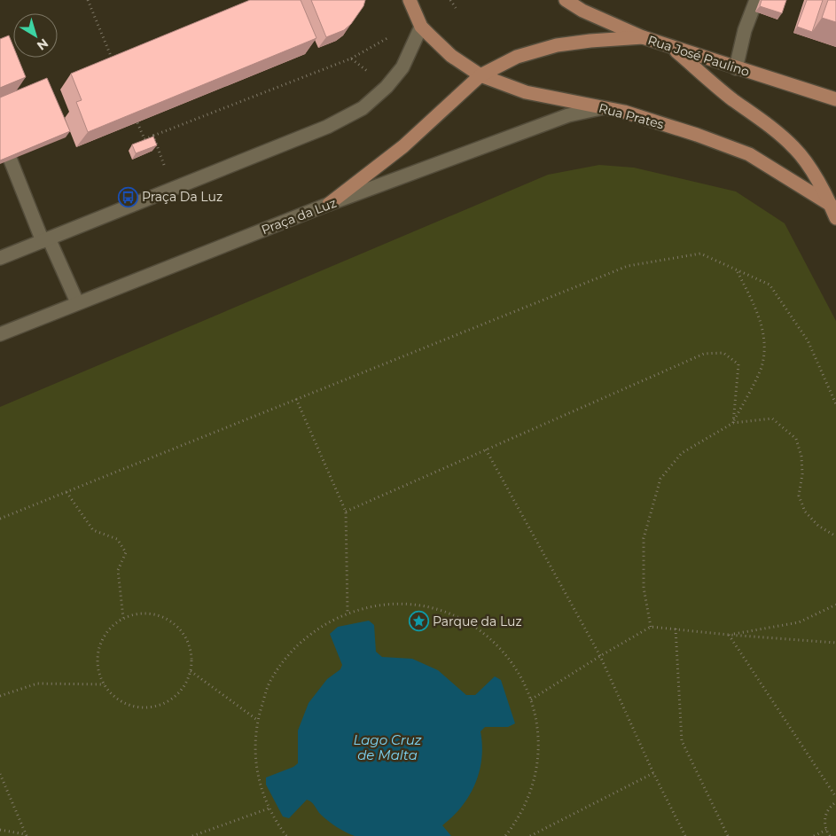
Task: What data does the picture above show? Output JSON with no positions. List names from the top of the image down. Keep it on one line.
{"streets":{"main road":["Rua José Paulino","Rua Prates"],"street":["Praça da Luz"]},"crossings":[["Rua Prates","Praça da Luz"]],"water":["Lago Cruz de Malta"],"places":{"bus stop":["Praça Da Luz"],"place":["Parque da Luz"]},"north":"bottom right"}
